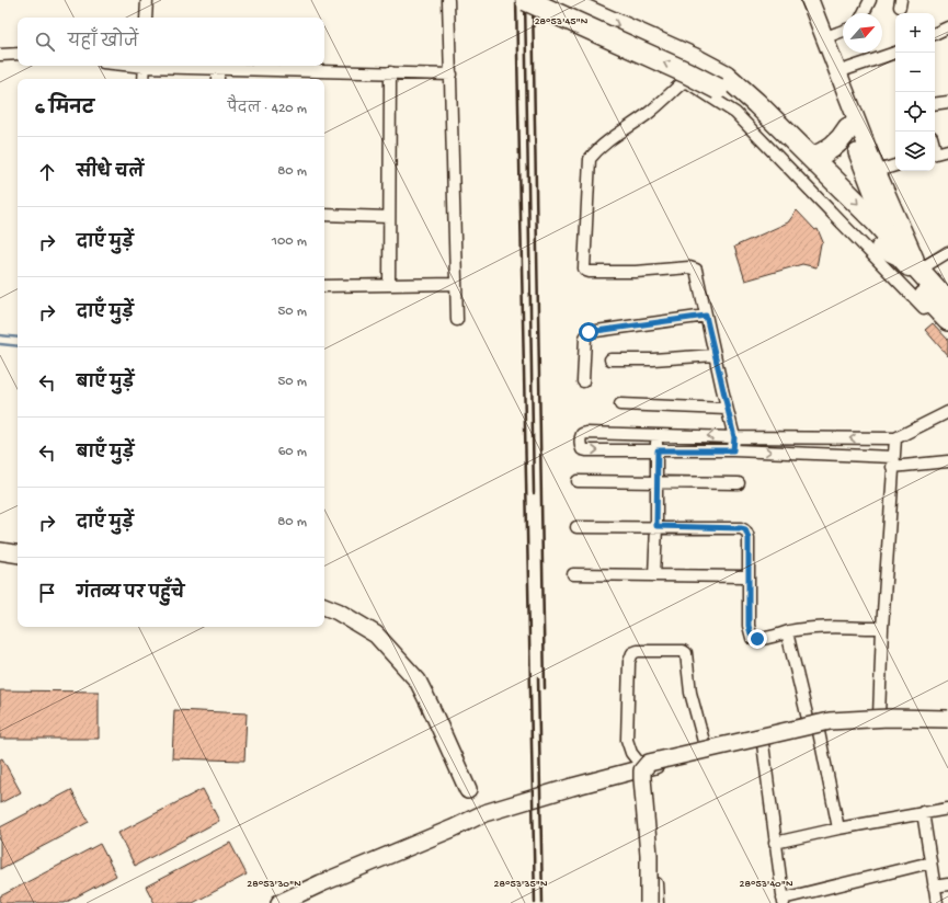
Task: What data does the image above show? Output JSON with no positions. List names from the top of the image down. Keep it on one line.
{"north":"top right","page":{"map_buttons":["+","−"],"search":"यहाँ खोजें","heading":["6 मिनट","पैदल · 420 m"],"list":[["सीधे चलें","80 m"],["दाएँ मुड़ें","100 m"],["दाएँ मुड़ें","50 m"],["बाएँ मुड़ें","50 m"],["बाएँ मुड़ें","60 m"],["दाएँ मुड़ें","80 m"],"गंतव्य पर पहुँचे"]},"coordinates":["28°53'45\"N","28°53'30\"N","28°53'35\"N","28°53'40\"N"]}
